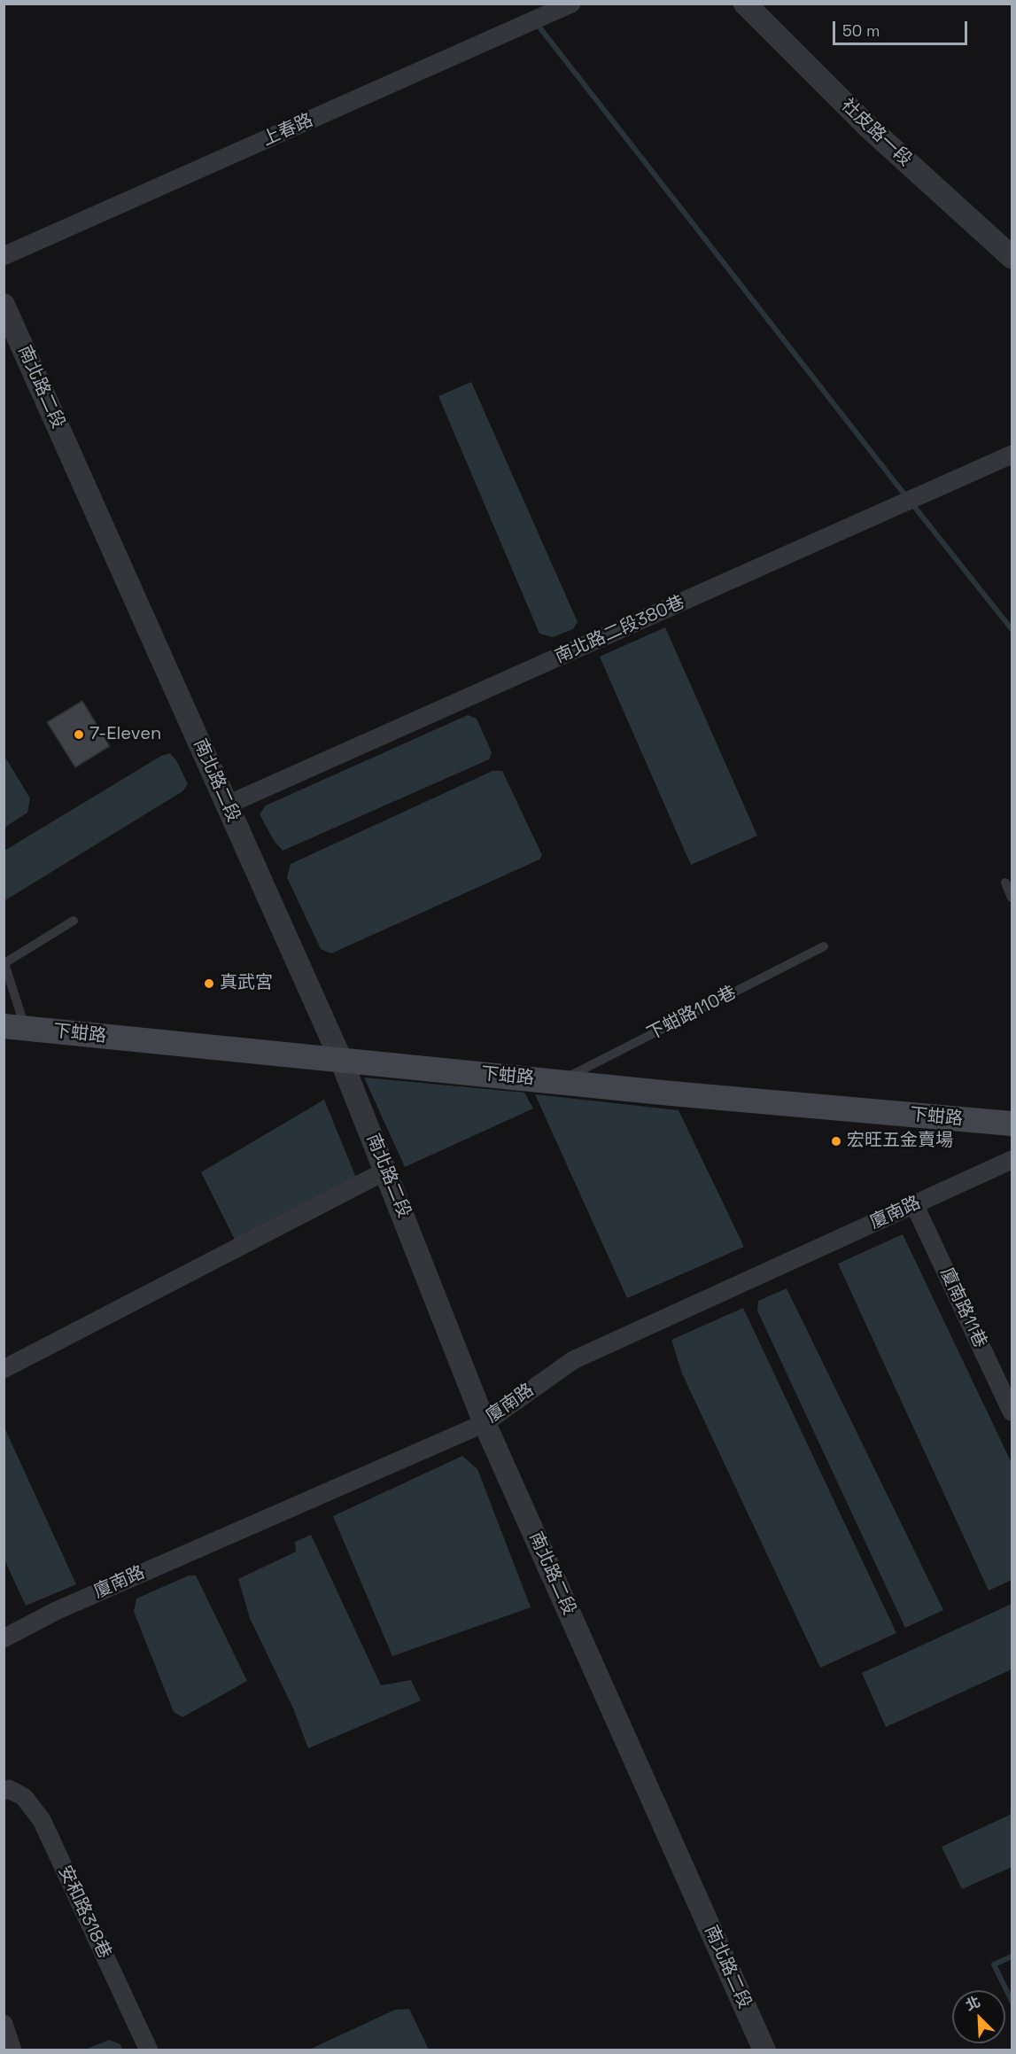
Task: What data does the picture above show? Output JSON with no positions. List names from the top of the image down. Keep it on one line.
{"streets":{"main road":["下蚶路"],"street":["上春路","社皮路一段","南北路二段","南北路二段380巷","廈南路","廈南路11巷","安和路318巷"],"lane":["下蚶路110巷"]},"crossings":[["南北路二段","南北路二段380巷"],["南北路二段","下蚶路"],["南北路二段","廈南路"],["下蚶路110巷","下蚶路"],["廈南路","廈南路11巷"]],"places":["7-Eleven","真武宮","宏旺五金賣場"],"scale_bar":"50 m","north":"top left"}
